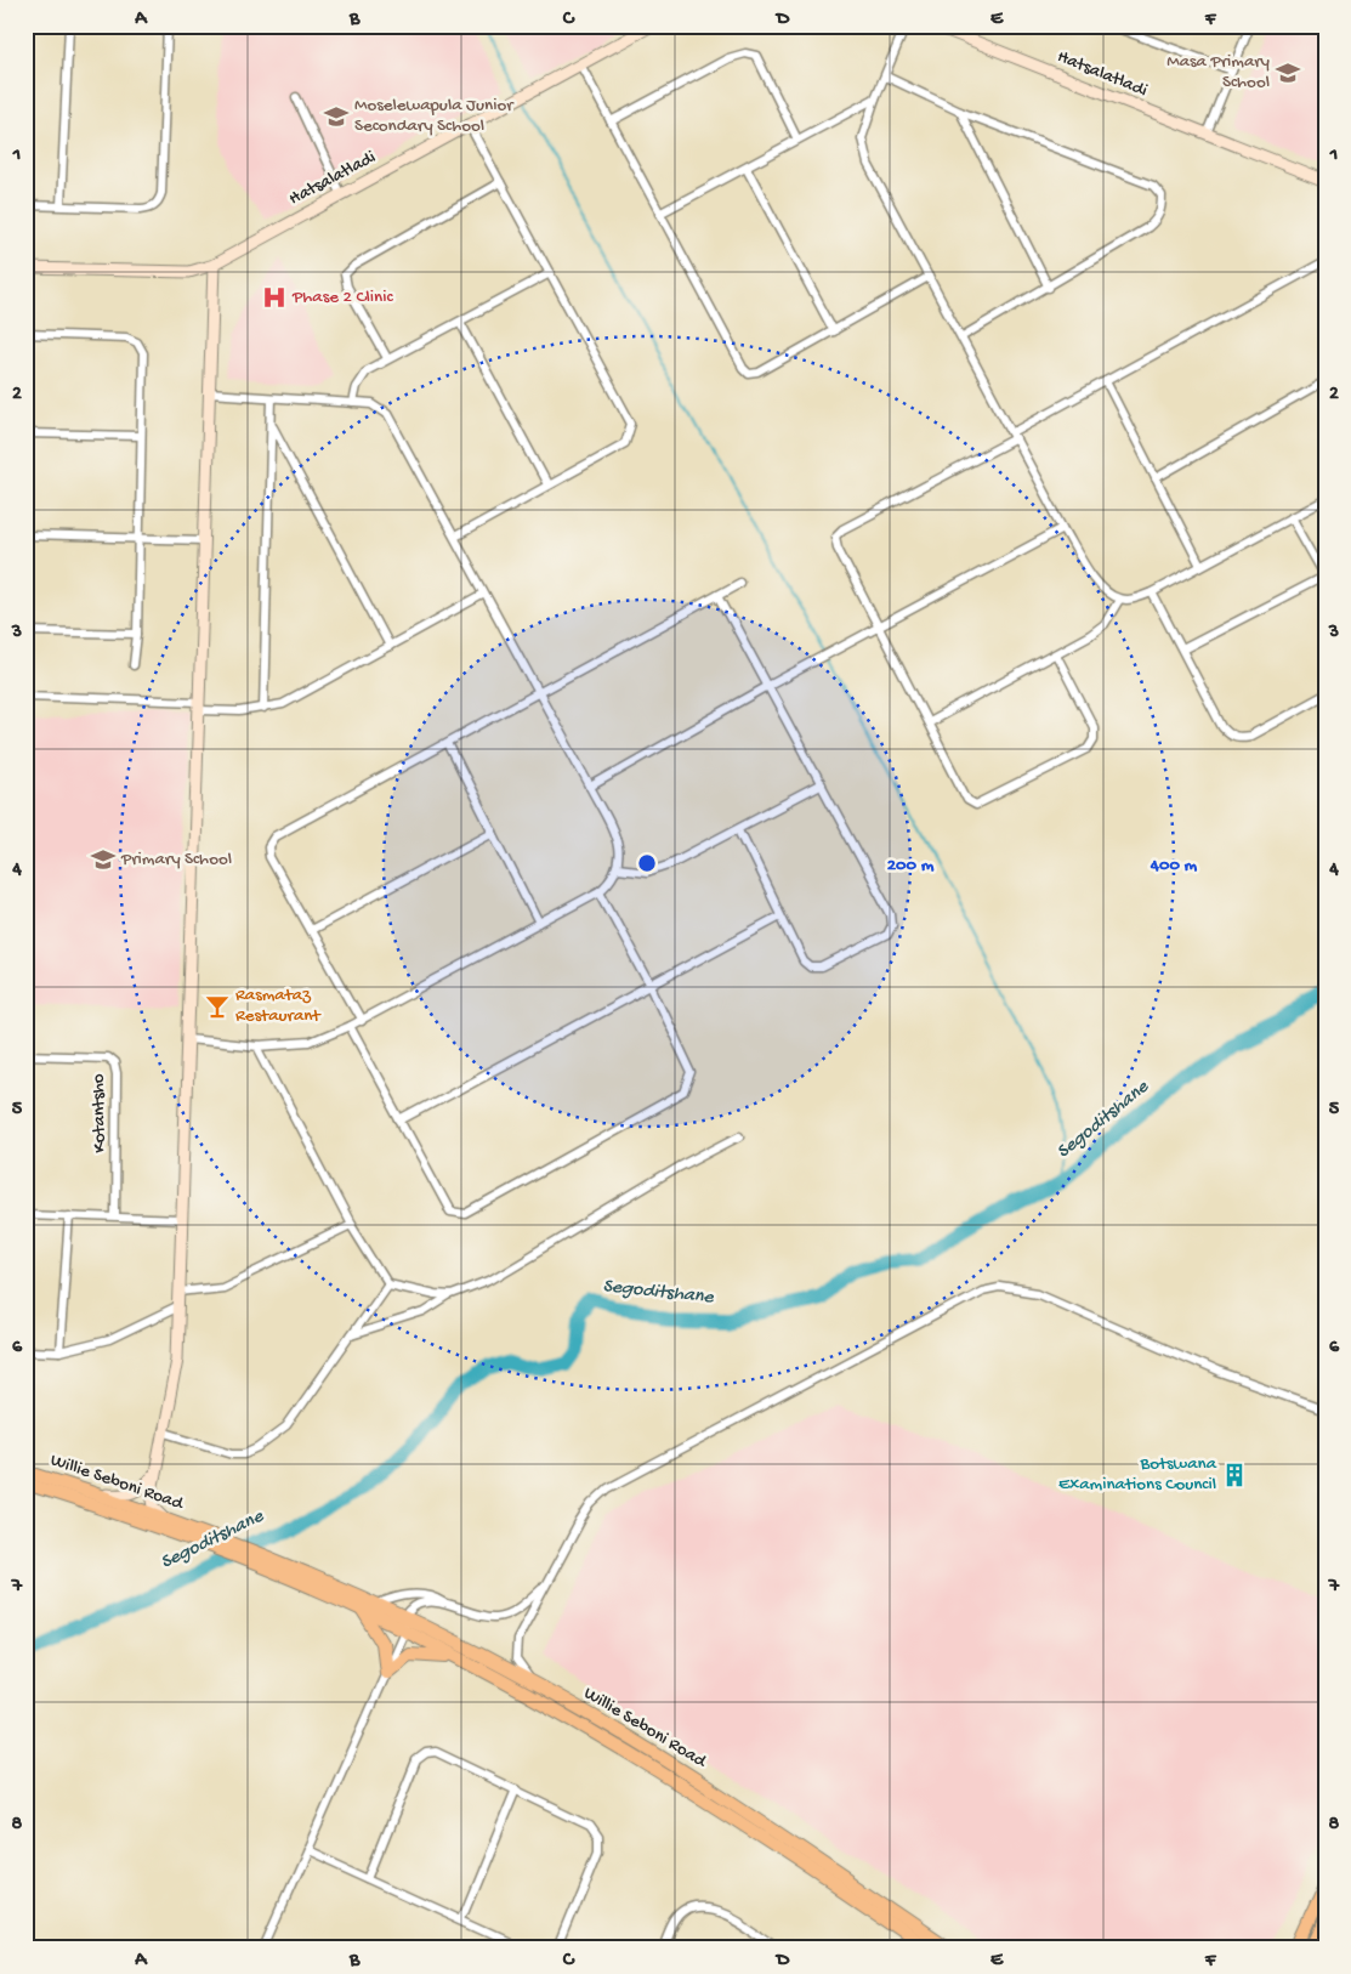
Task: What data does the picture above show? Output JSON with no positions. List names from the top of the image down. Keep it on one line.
{"streets":{"main road":["Willie Seboni Road"],"street":["Hatsalatladi","Kotantsho"]},"water":["Segoditshane"],"places":{"school or university":["Masa Primary School","Moselewapula Junior Secondary School","Primary School"],"hospital":["Phase 2 Clinic"],"bar":["Rasmataz Restaurant"],"building":["Botswana Examinations Council"]},"grid":{"columns":["A","B","C","D","E","F"],"rows":["1","2","3","4","5","6","7","8"]},"rings":["200 m","400 m"]}
